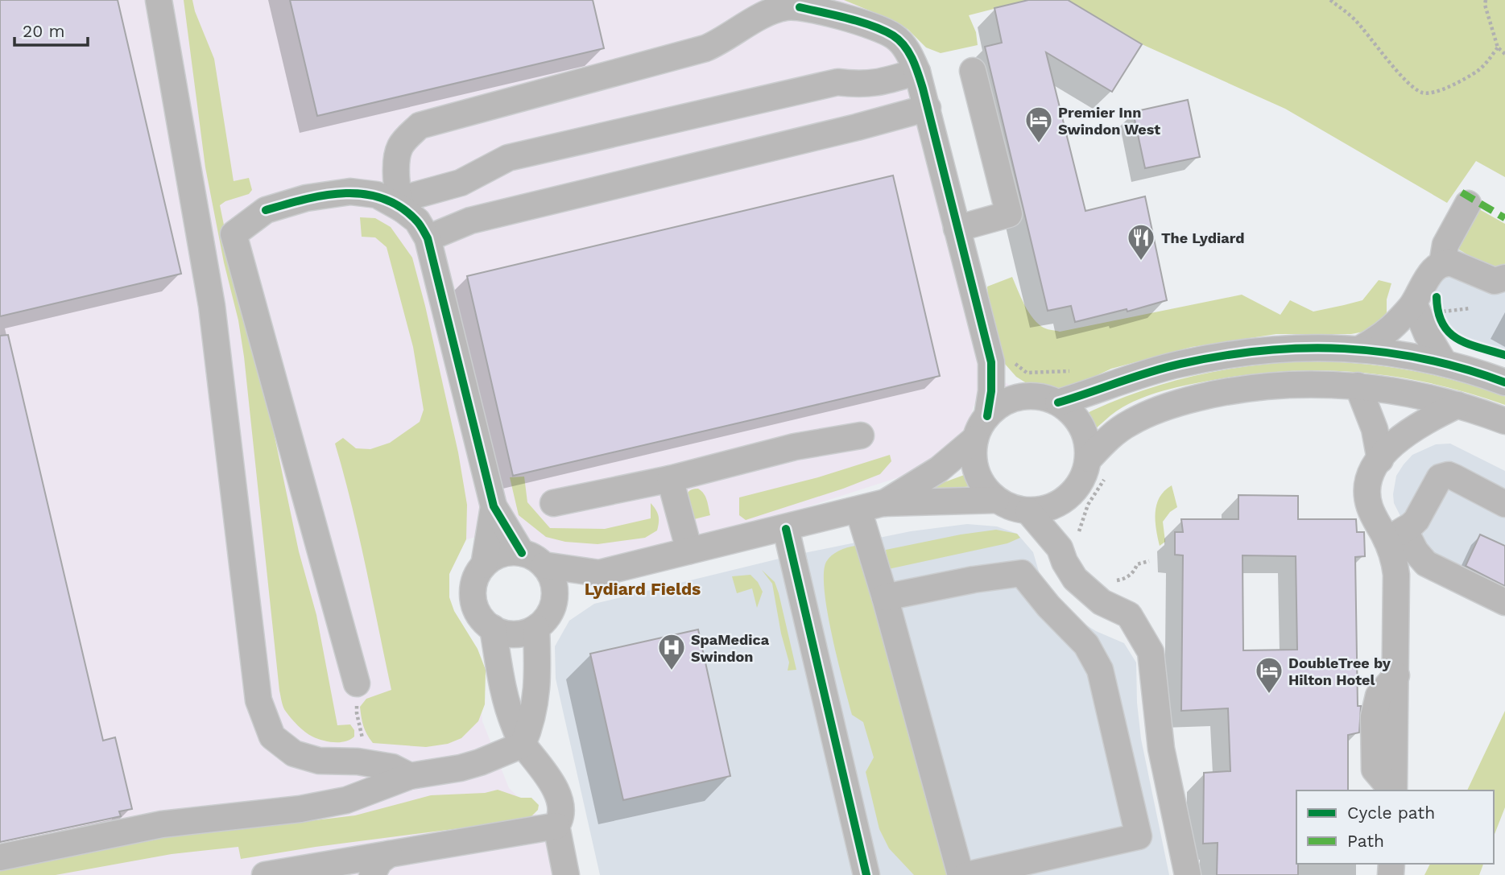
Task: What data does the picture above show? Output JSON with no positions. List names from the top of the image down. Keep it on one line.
{"districts":["Lydiard Fields"],"places":{"hotel":["Premier Inn Swindon West","DoubleTree by Hilton Hotel"],"restaurant":["The Lydiard"],"hospital":["SpaMedica Swindon"]},"legend":["Cycle path","Path"],"scale_bar":"20 m"}
